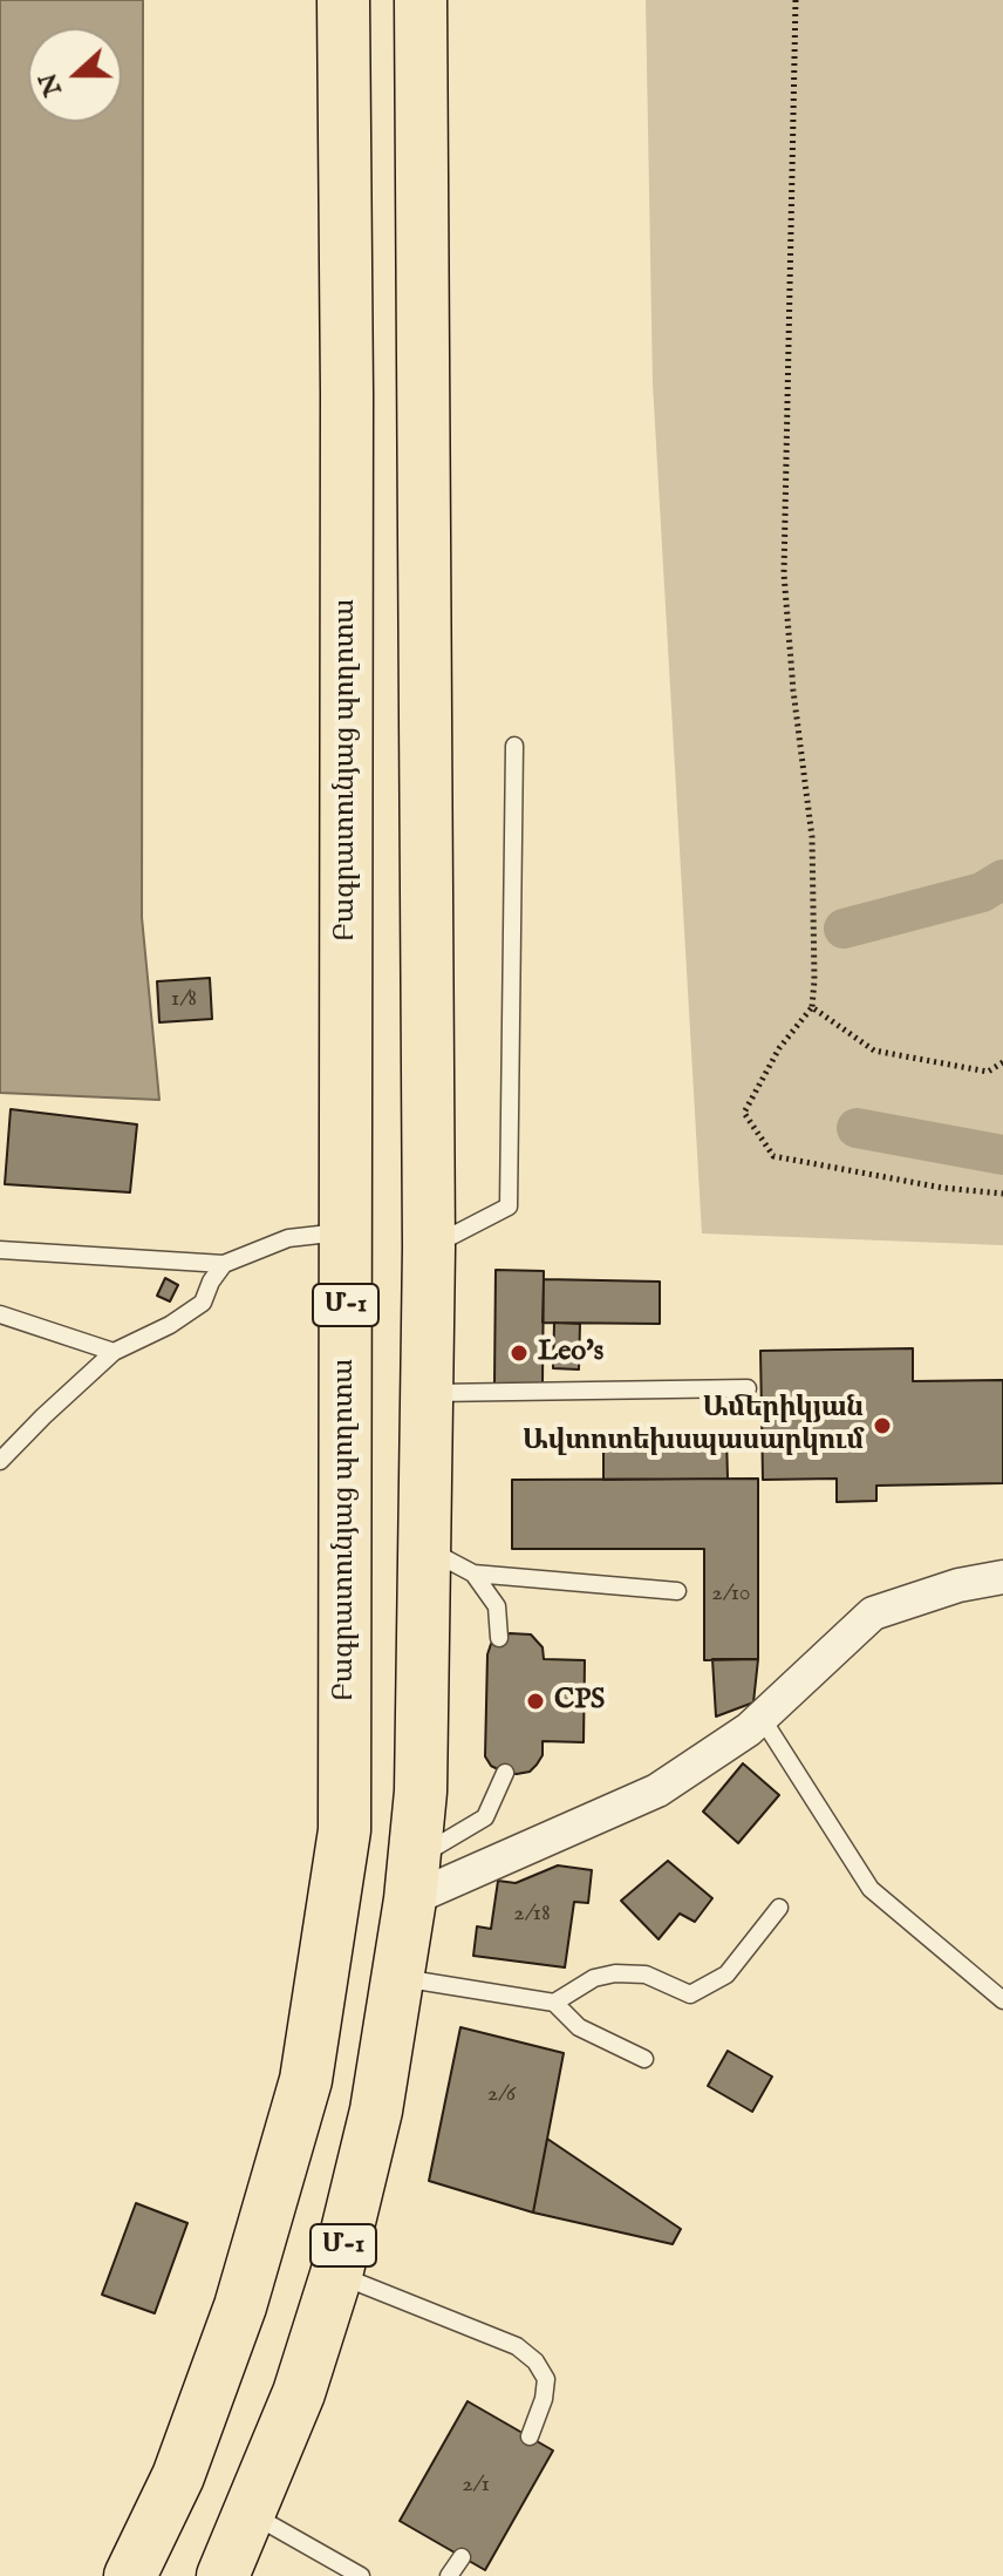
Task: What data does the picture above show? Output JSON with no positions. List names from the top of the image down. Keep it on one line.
{"streets":{"main road":["Բագրատունյաց պողոտա","Մ-1"]},"places":["Leo's","Ամերիկյան Ավտոտեխսպասարկում","CPS"],"house_numbers":["1/8","2/10","2/18","2/6","2/1"],"north":"left"}
